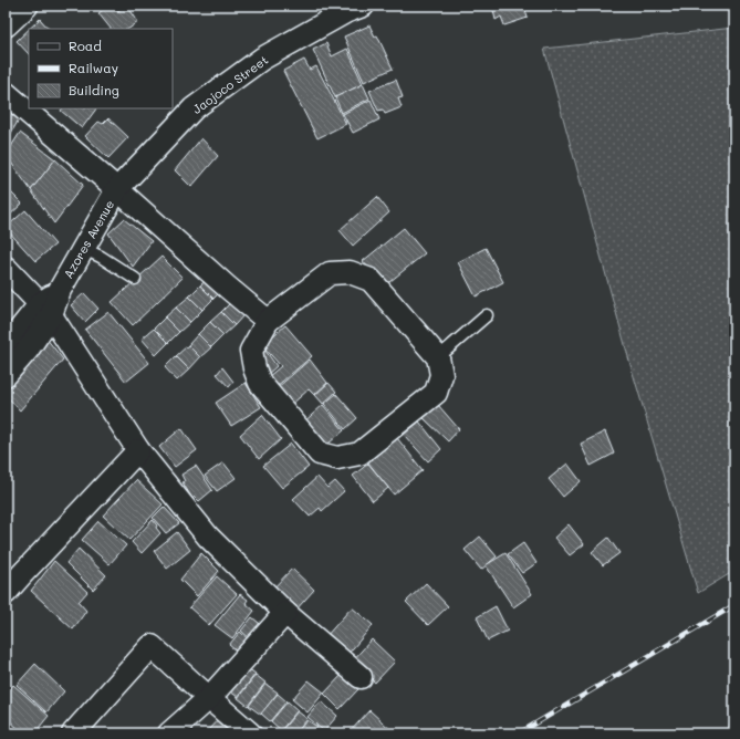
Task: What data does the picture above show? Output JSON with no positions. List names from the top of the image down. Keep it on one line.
{"streets":{"street":["Jaojoco Street","Azores Avenue"]},"crossings":[["Jaojoco Street","Azores Avenue"]],"legend":["Road","Railway","Building"]}
